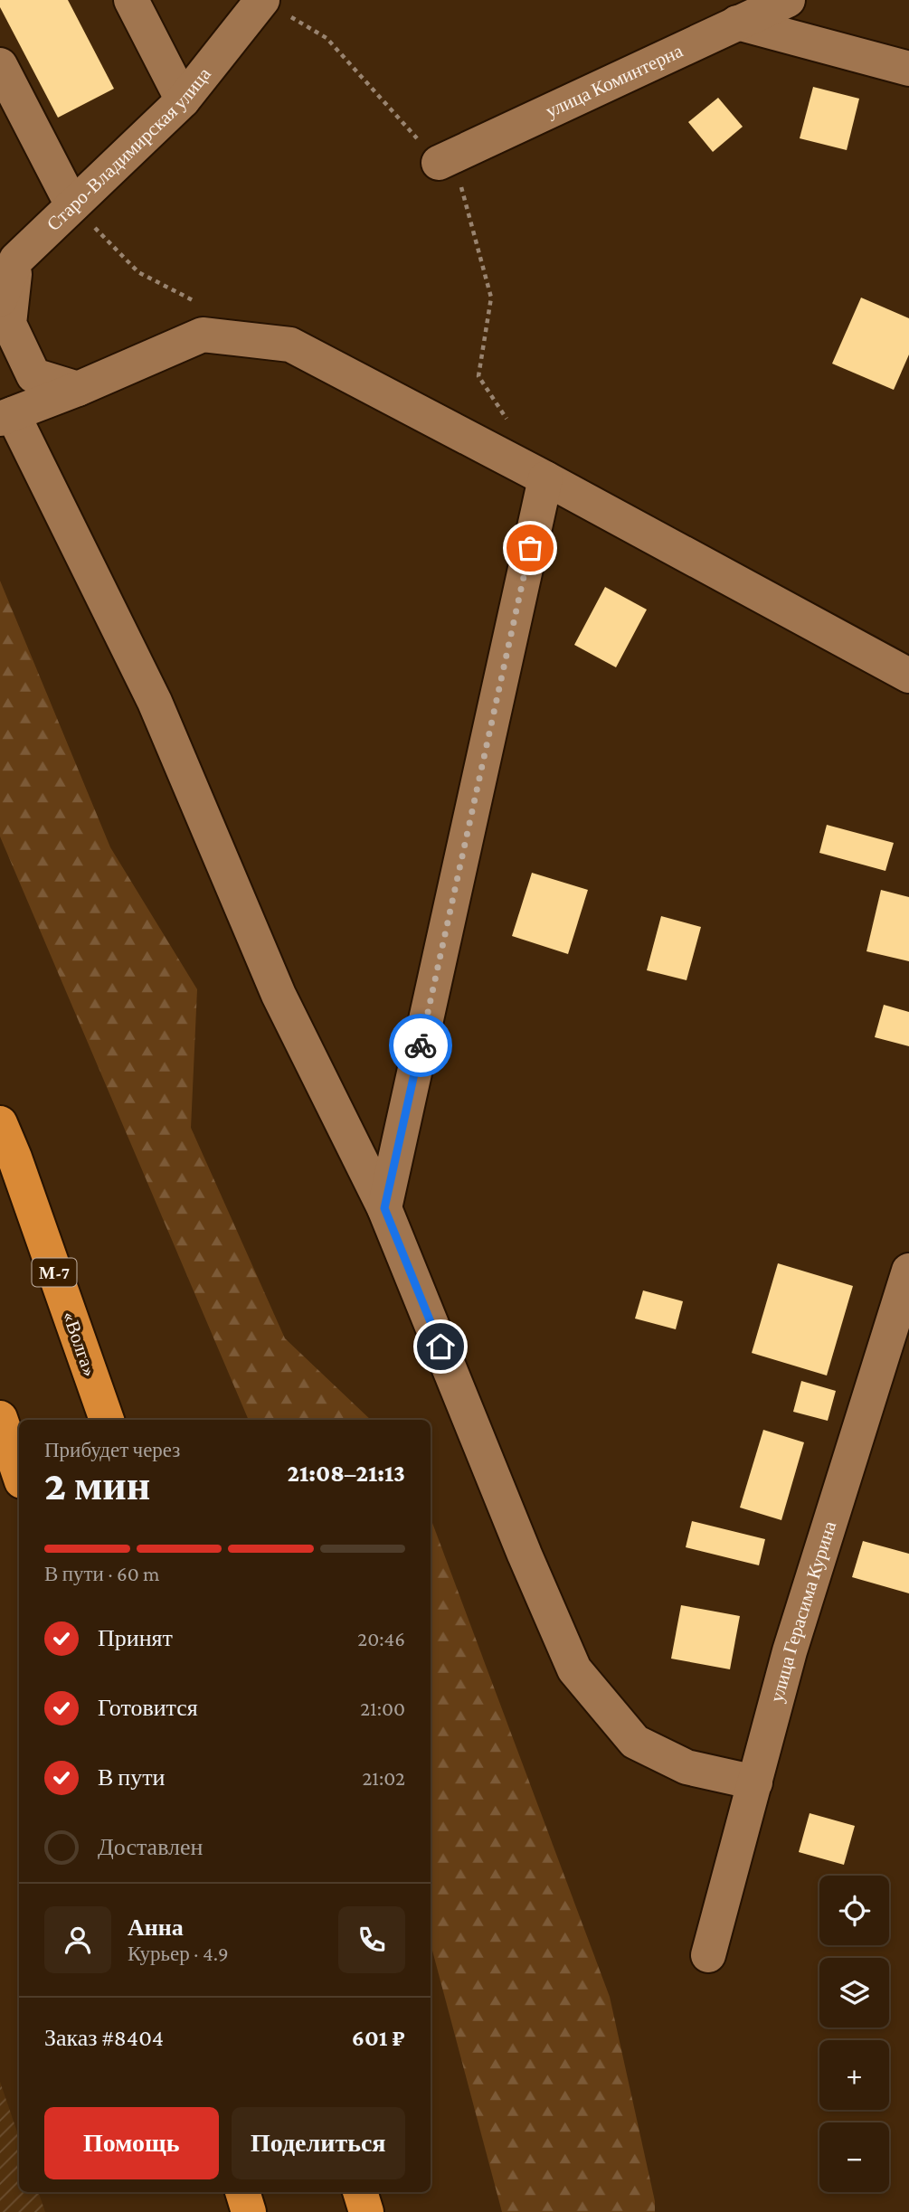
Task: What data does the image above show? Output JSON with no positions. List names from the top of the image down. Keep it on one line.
{"streets":{"highway":["М-7","«Волга»"],"street":["улица Коминтерна","Старо-Владимирская улица","улица Герасима Курина"]},"page":{"heading":["2 мин","Прибудет через","21:08–21:13"],"panel":["Анна","Курьер · 4.9","Заказ #8404","601 ₽"],"bar":"В пути · 60 m","list":[["Принят","20:46"],["Готовится","21:00"],["В пути","21:02"],"Доставлен"],"map_buttons":["+","−"],"buttons":["Помощь","Поделиться"]}}
